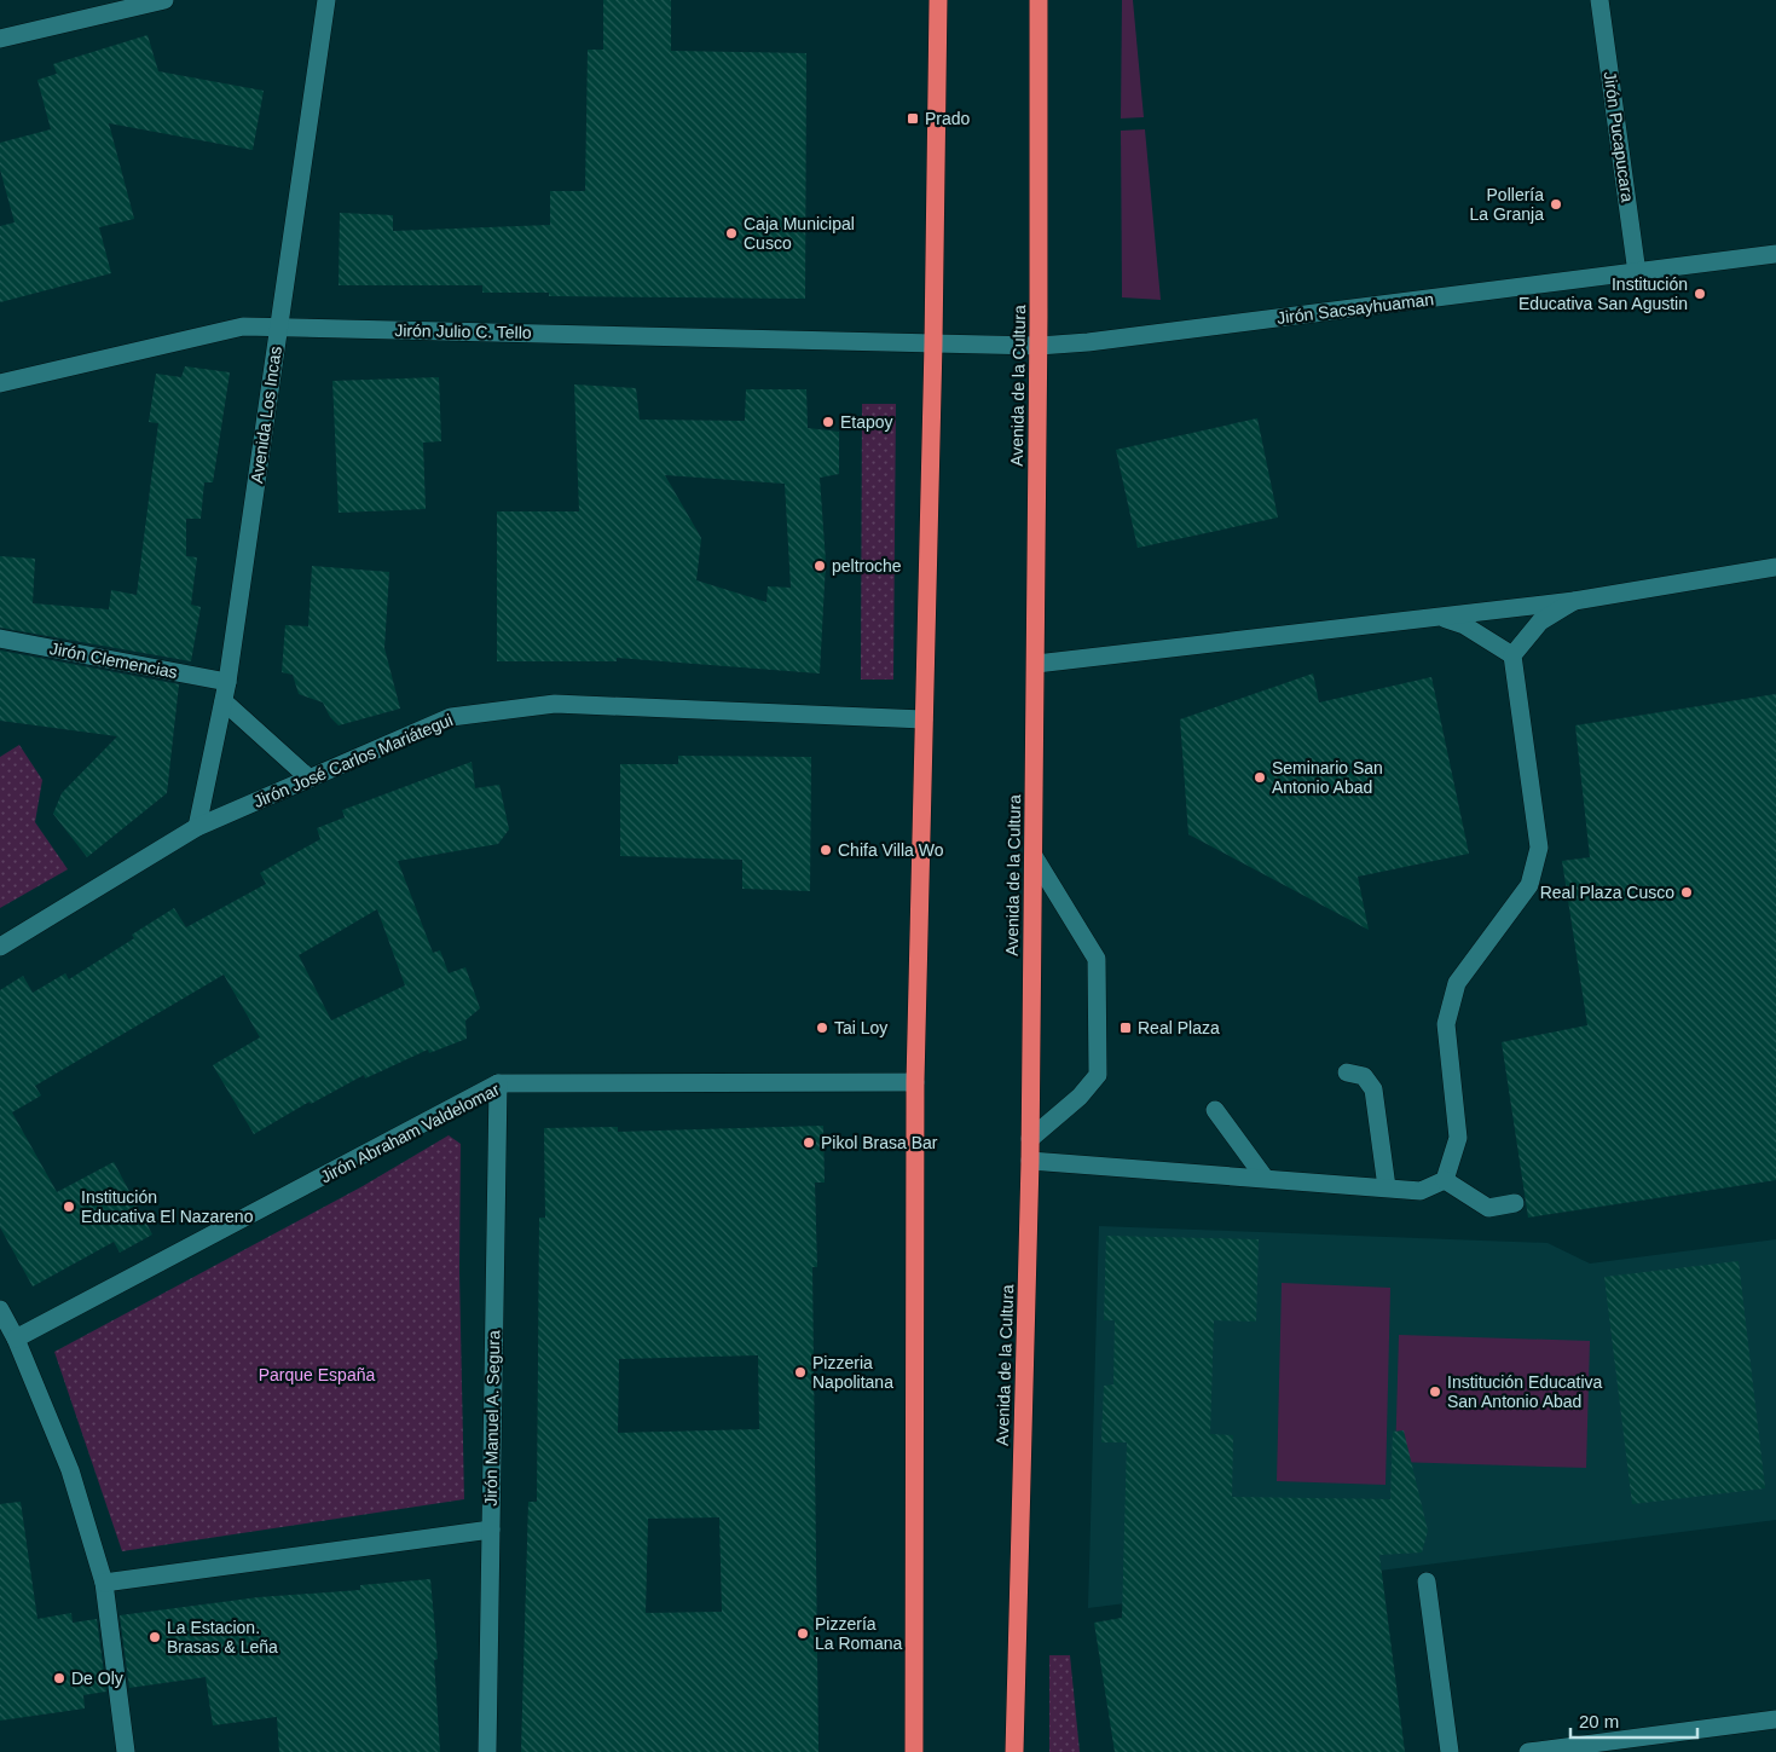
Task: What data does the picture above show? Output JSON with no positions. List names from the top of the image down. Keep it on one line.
{"streets":{"highway":["Avenida de la Cultura"],"street":["Jirón Pucapucara","Jirón Sacsayhuaman","Jirón Julio C. Tello","Avenida Los Incas","Jirón Clemencias","Jirón José Carlos Mariátegui","Jirón Abraham Valdelomar","Jirón Manuel A. Segura"]},"crossings":[["Jirón Pucapucara","Jirón Sacsayhuaman"],["Jirón Sacsayhuaman","Jirón Julio C. Tello"],["Jirón Sacsayhuaman","Avenida de la Cultura"],["Jirón Julio C. Tello","Avenida Los Incas"],["Avenida Los Incas","Jirón Clemencias"],["Avenida Los Incas","Jirón José Carlos Mariátegui"],["Jirón Abraham Valdelomar","Jirón Manuel A. Segura"]],"parks":["Parque España"],"places":{"transit":["Prado","Real Plaza"],"other":["Pollería La Granja","Caja Municipal Cusco","Institución Educativa San Agustin","Etapoy","peltroche","Seminario San Antonio Abad","Chifa Villa Wo","Real Plaza Cusco","Tai Loy","Pikol Brasa Bar","Institución Educativa El Nazareno","Pizzeria Napolitana","Institución Educativa San Antonio Abad","Pizzería La Romana","La Estacion. Brasas & Leña","De Oly"]},"scale_bar":"20 m"}
